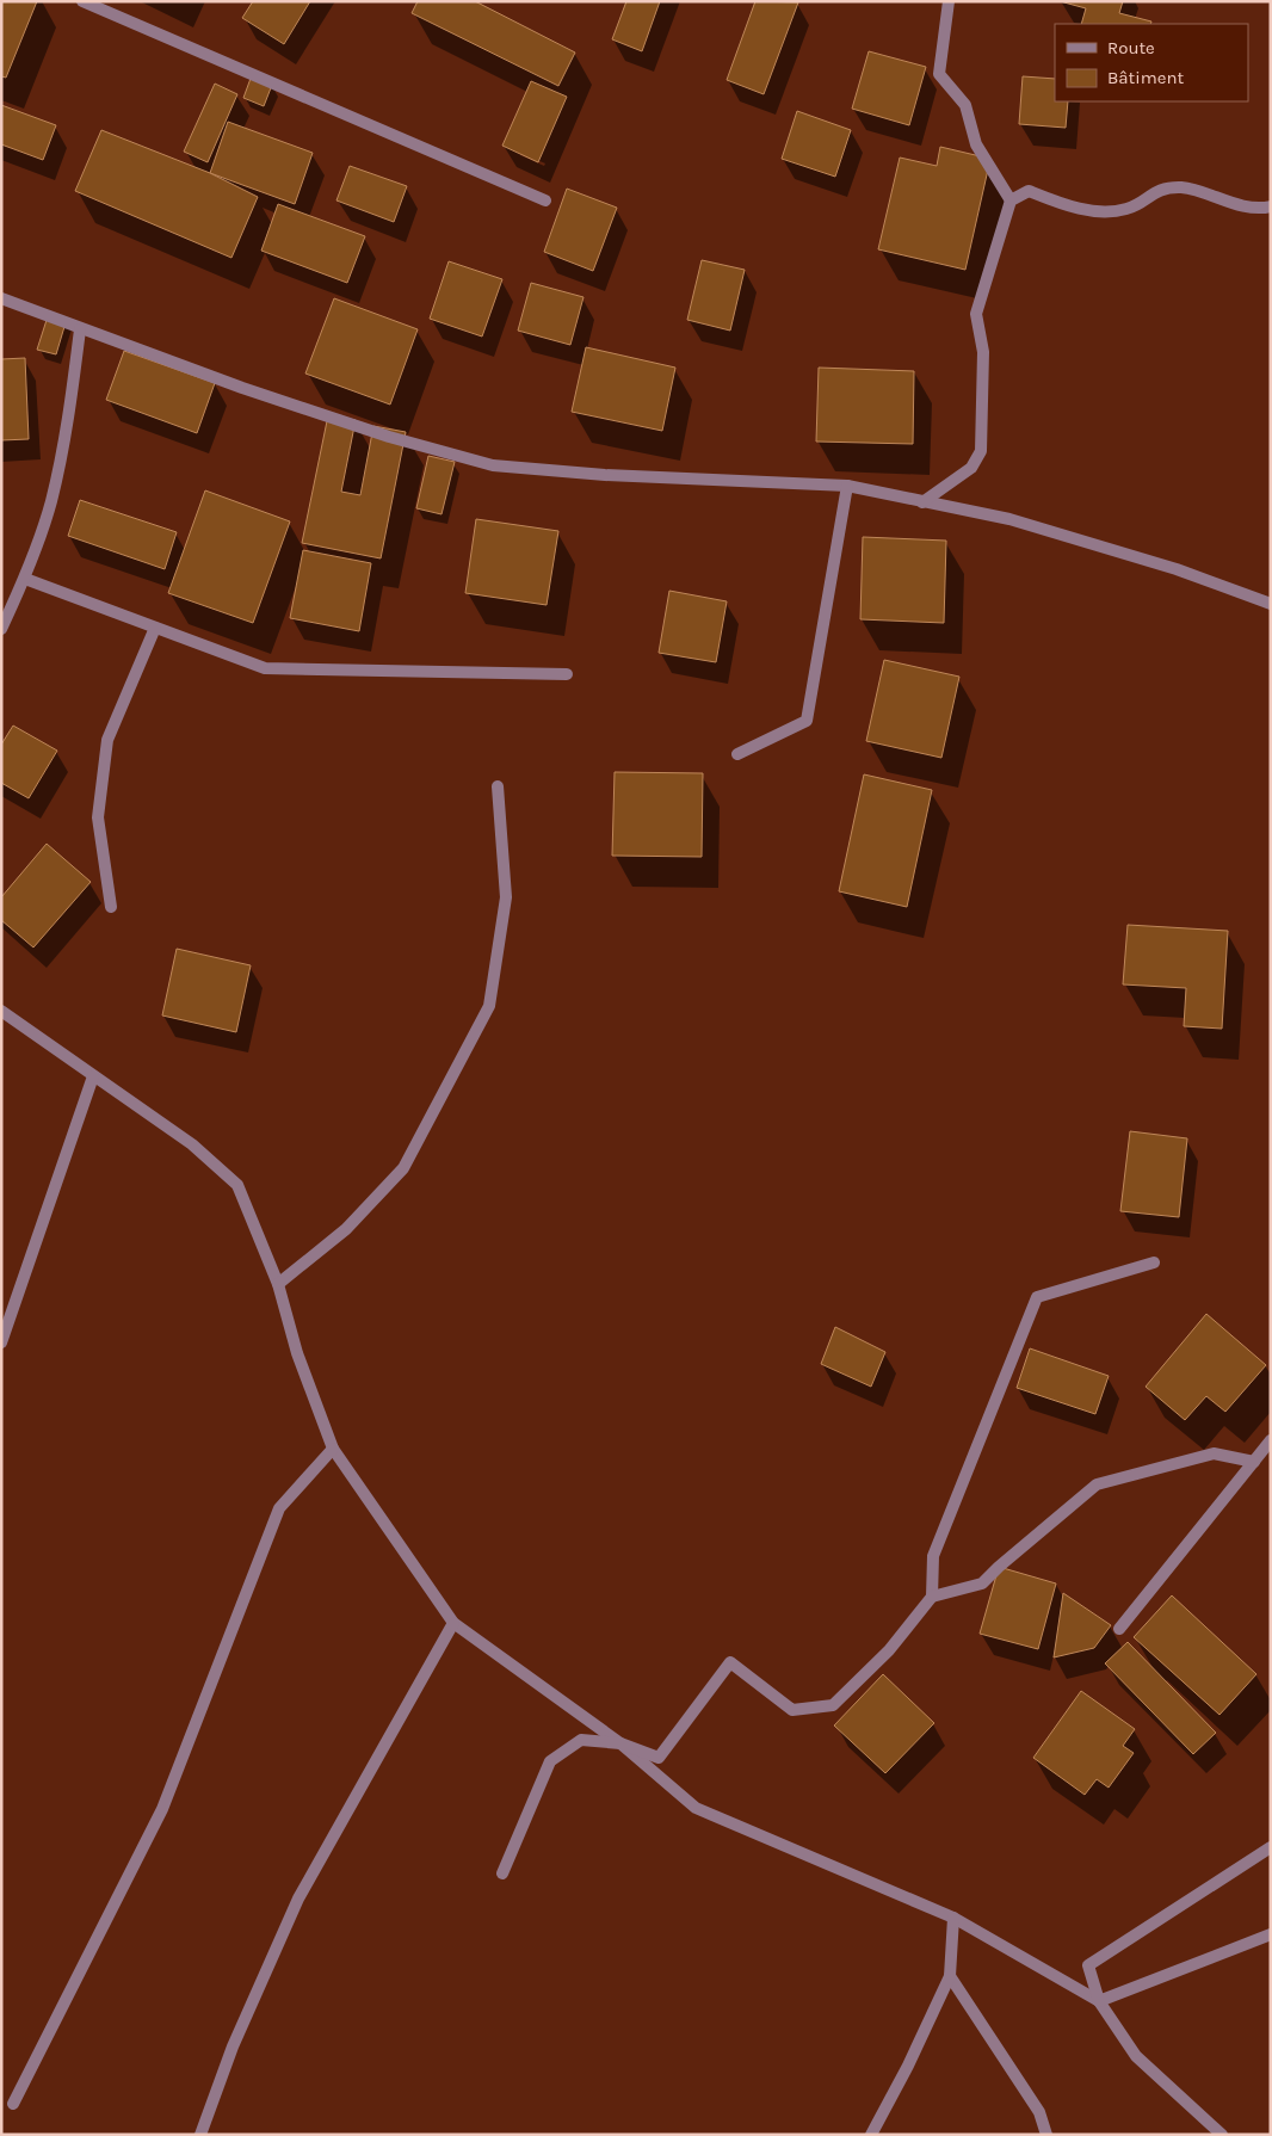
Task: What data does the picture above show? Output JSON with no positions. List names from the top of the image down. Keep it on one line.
{"legend":["Route","Bâtiment"]}
